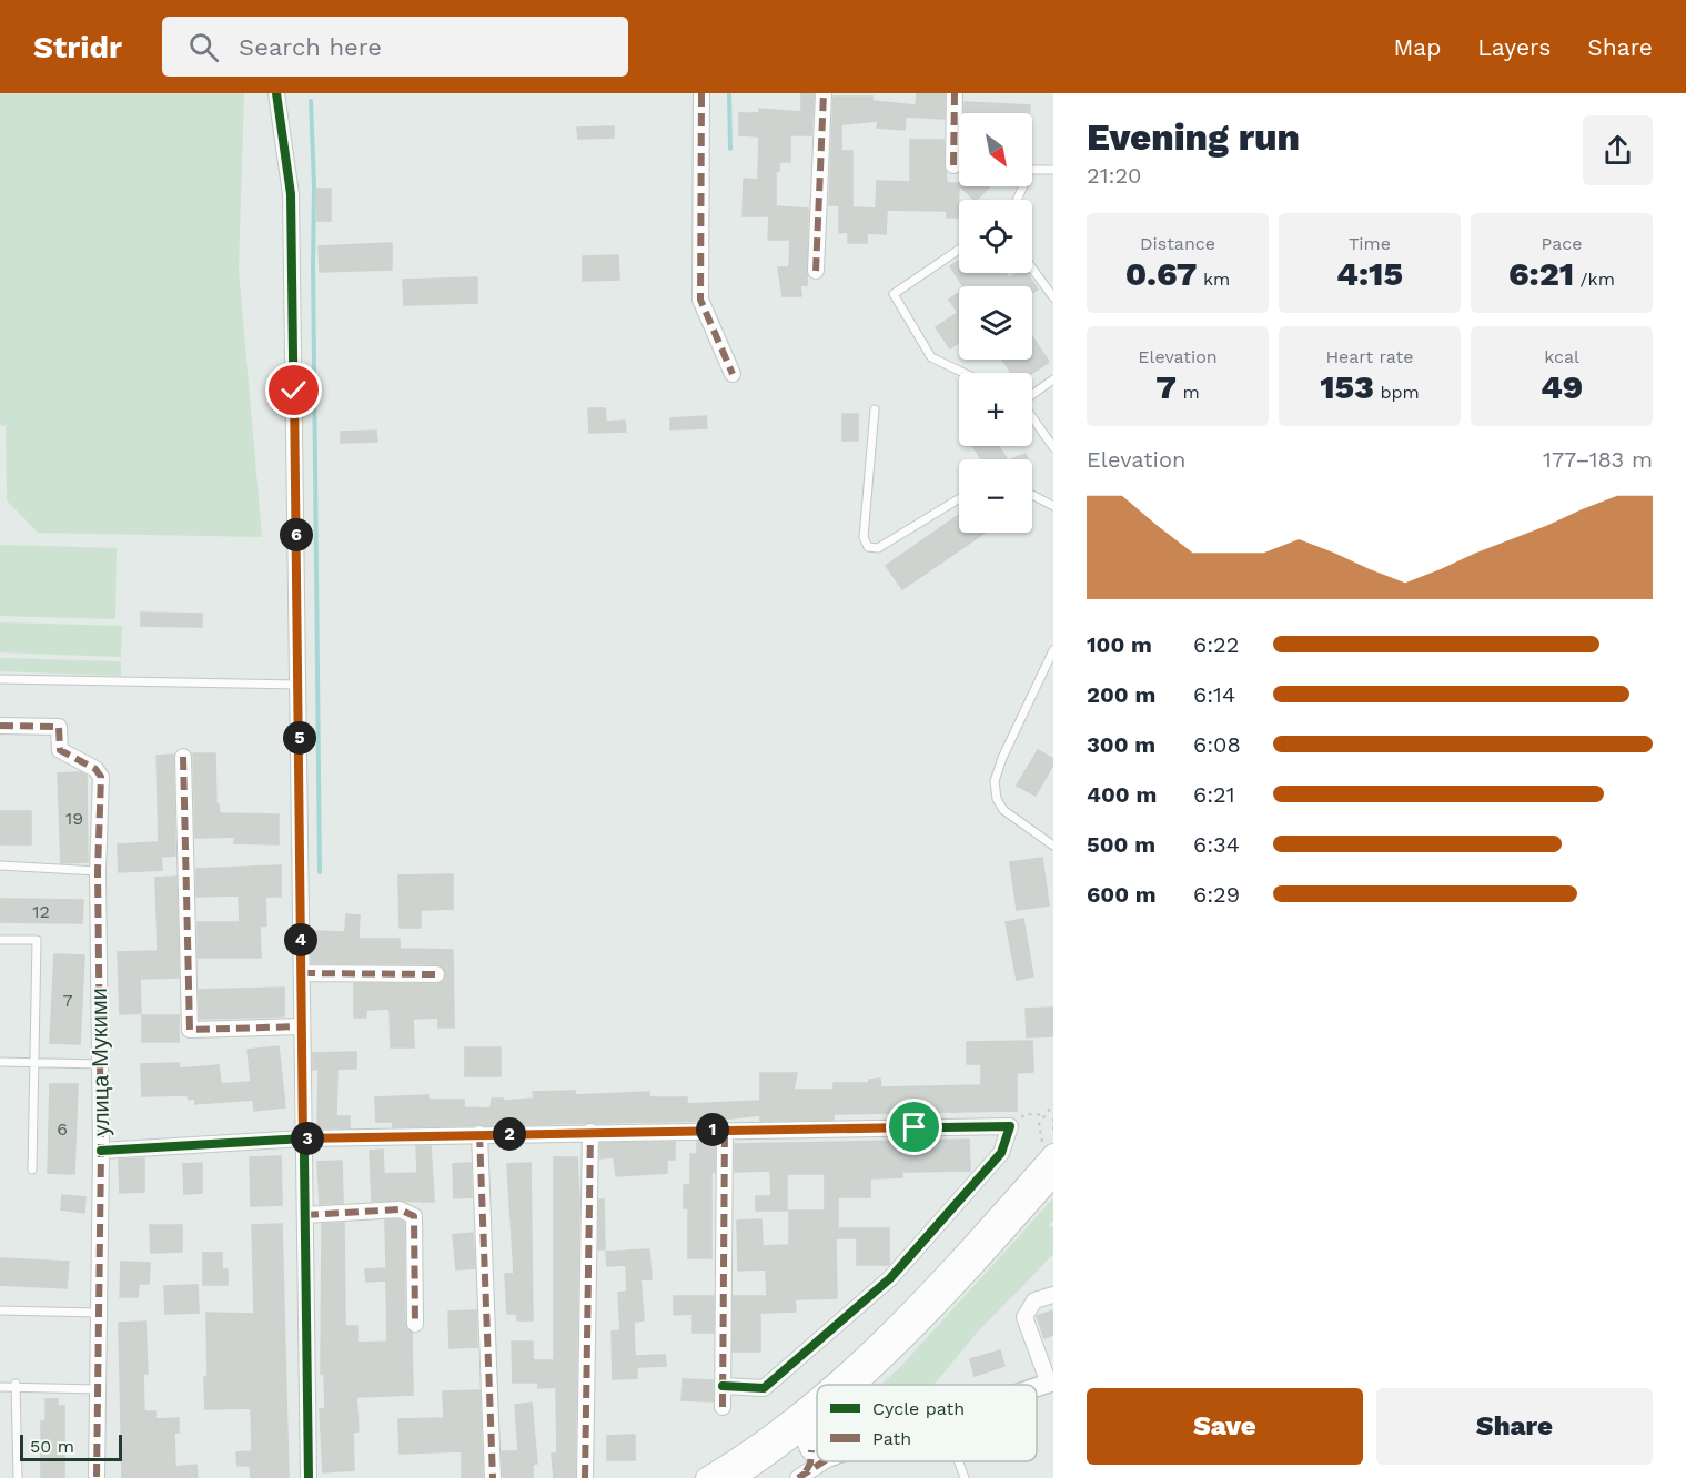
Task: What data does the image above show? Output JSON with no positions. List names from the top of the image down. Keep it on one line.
{"streets":{"street":["улица Мукими"]},"house_numbers":["19","12","7","6"],"legend":["Cycle path","Path"],"scale_bar":"50 m","north":"bottom right","page":{"header":"Stridr","search":"Search here","nav":["Map","Layers","Share"],"heading":["Evening run","21:20"],"map_buttons":["+","−"],"stats":[["Distance","0.67 km"],["Time","4:15"],["Pace","6:21 /km"],["Elevation","7 m"],["Heart rate","153 bpm"],["kcal","49"]],"chart":["Elevation","177–183 m"],"pins":["6","5","4","1","2","3"],"list":[{"name":"100 m","note":"6:22"},{"name":"200 m","note":"6:14"},{"name":"300 m","note":"6:08"},{"name":"400 m","note":"6:21"},{"name":"500 m","note":"6:34"},{"name":"600 m","note":"6:29"}],"buttons":["Save","Share"],"scale":"50 m"}}
